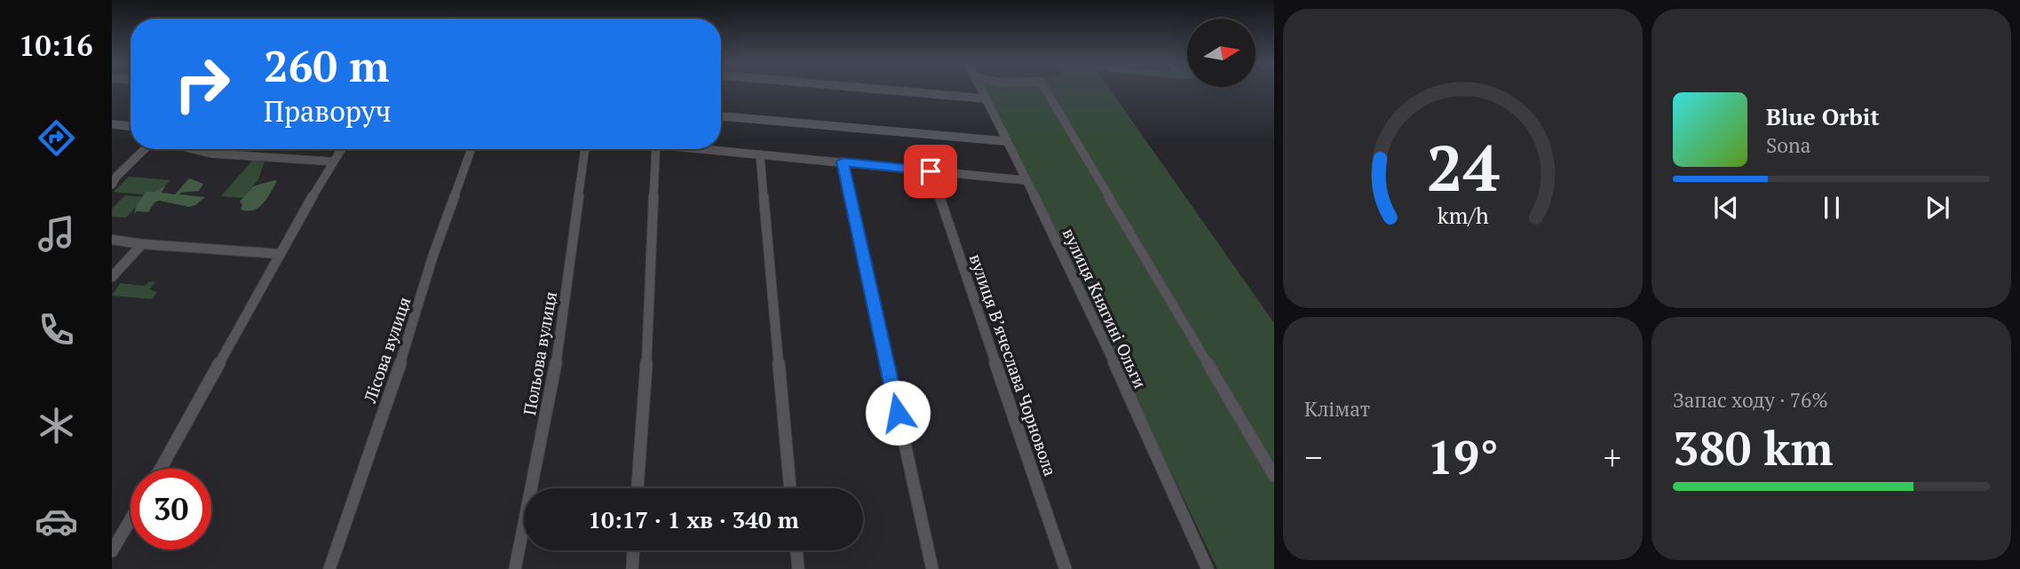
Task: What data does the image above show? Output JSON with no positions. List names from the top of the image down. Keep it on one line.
{"streets":{"street":["вулиця Княгині Ольги","Лісова вулиця","Польова вулиця","вулиця Вʼячеслава Чорновола"]},"north":"right","page":{"tabs":"10:16","turn":["260 m","Праворуч"],"song":["Blue Orbit","Sona"],"tile":["Клімат",["Запас ходу · 76%","380 km"]],"heat":["−","19°","+"],"limit":"30","trip":"10:17 · 1 хв · 340 m","gauge":["24","km/h"]}}
